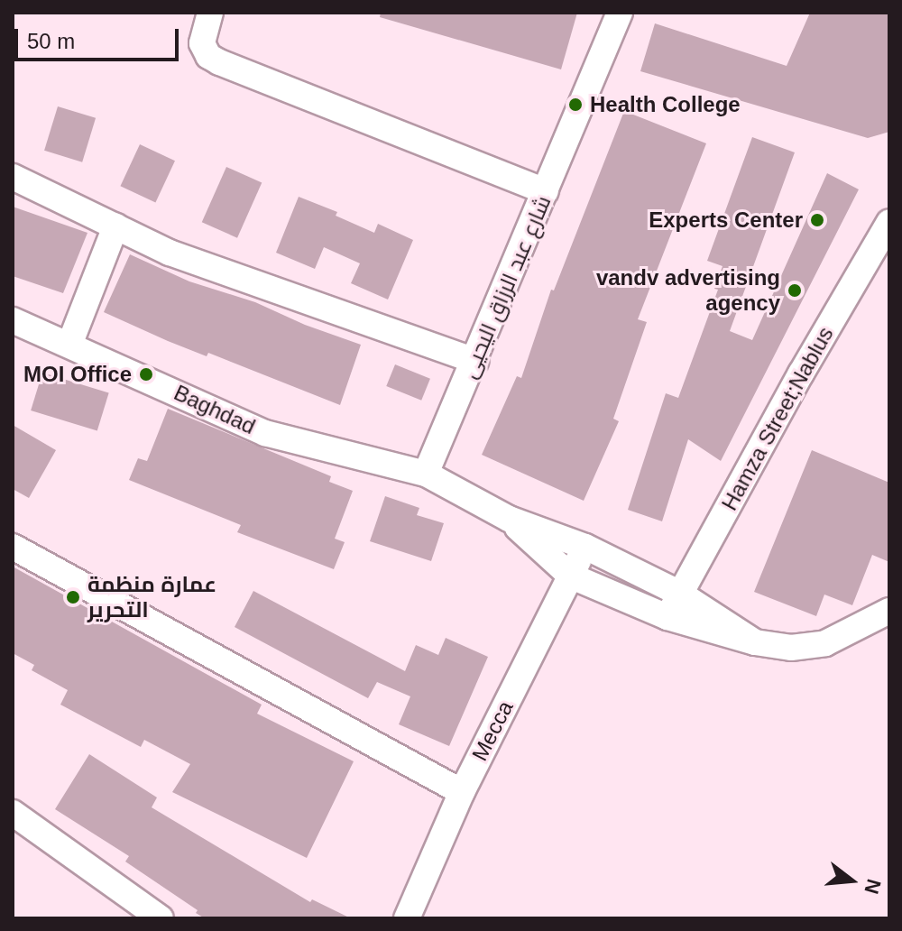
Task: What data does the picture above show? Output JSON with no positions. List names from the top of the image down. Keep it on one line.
{"streets":{"street":["شارع عبد الرزاق اليحيى","Baghdad","Hamza Street;Nablus","Mecca"]},"crossings":[["شارع عبد الرزاق اليحيى","Baghdad"]],"places":["Health College","Experts Center","vandv advertising agency","MOI Office","عمارة منظمة التحرير"],"scale_bar":"50 m","north":"right"}
